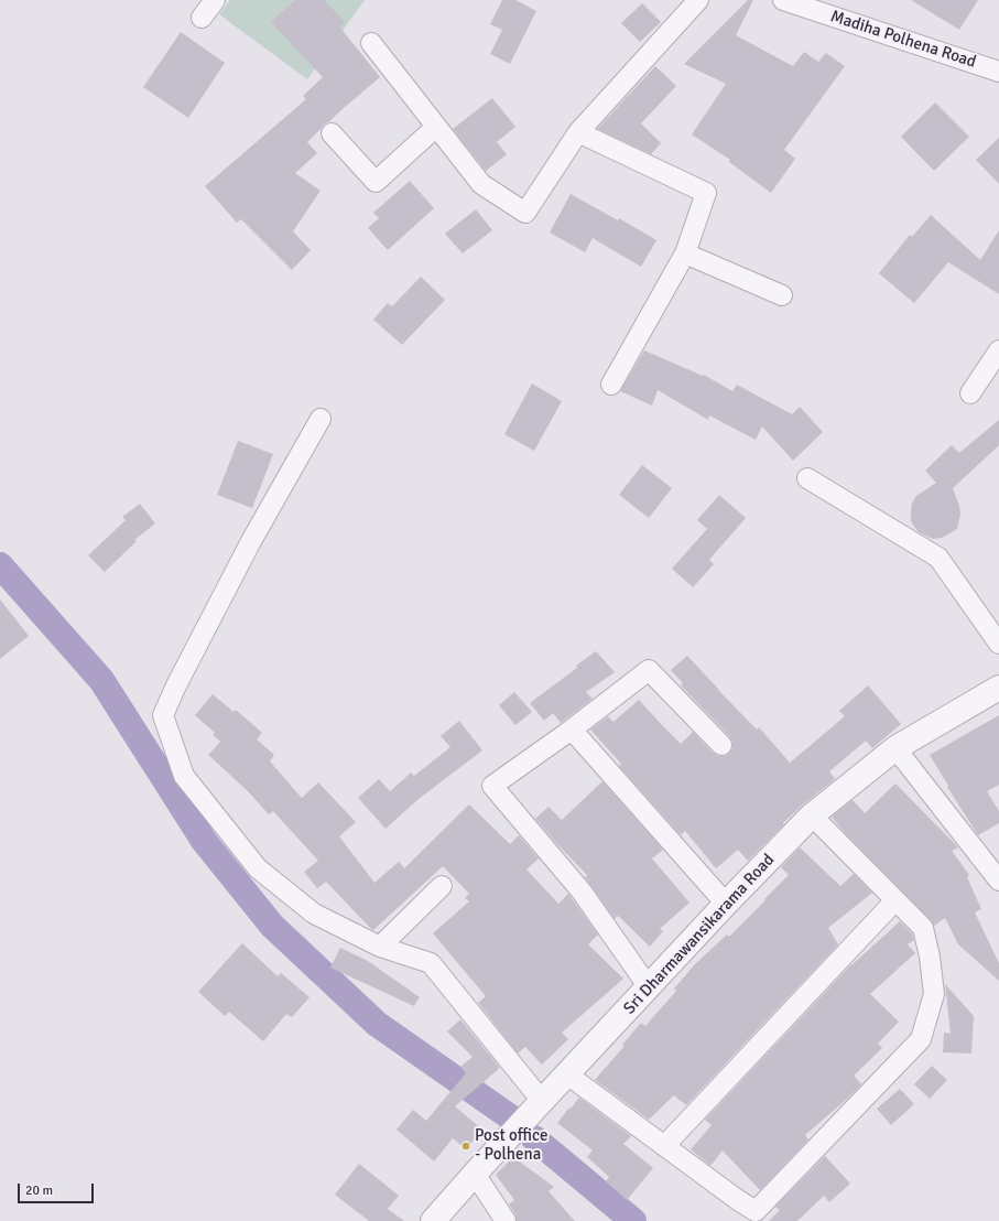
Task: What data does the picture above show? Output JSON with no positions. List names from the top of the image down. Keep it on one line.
{"streets":{"street":["Madiha Polhena Road","Sri Dharmawansikarama Road"]},"places":["Post office - Polhena"],"scale_bar":"20 m"}
